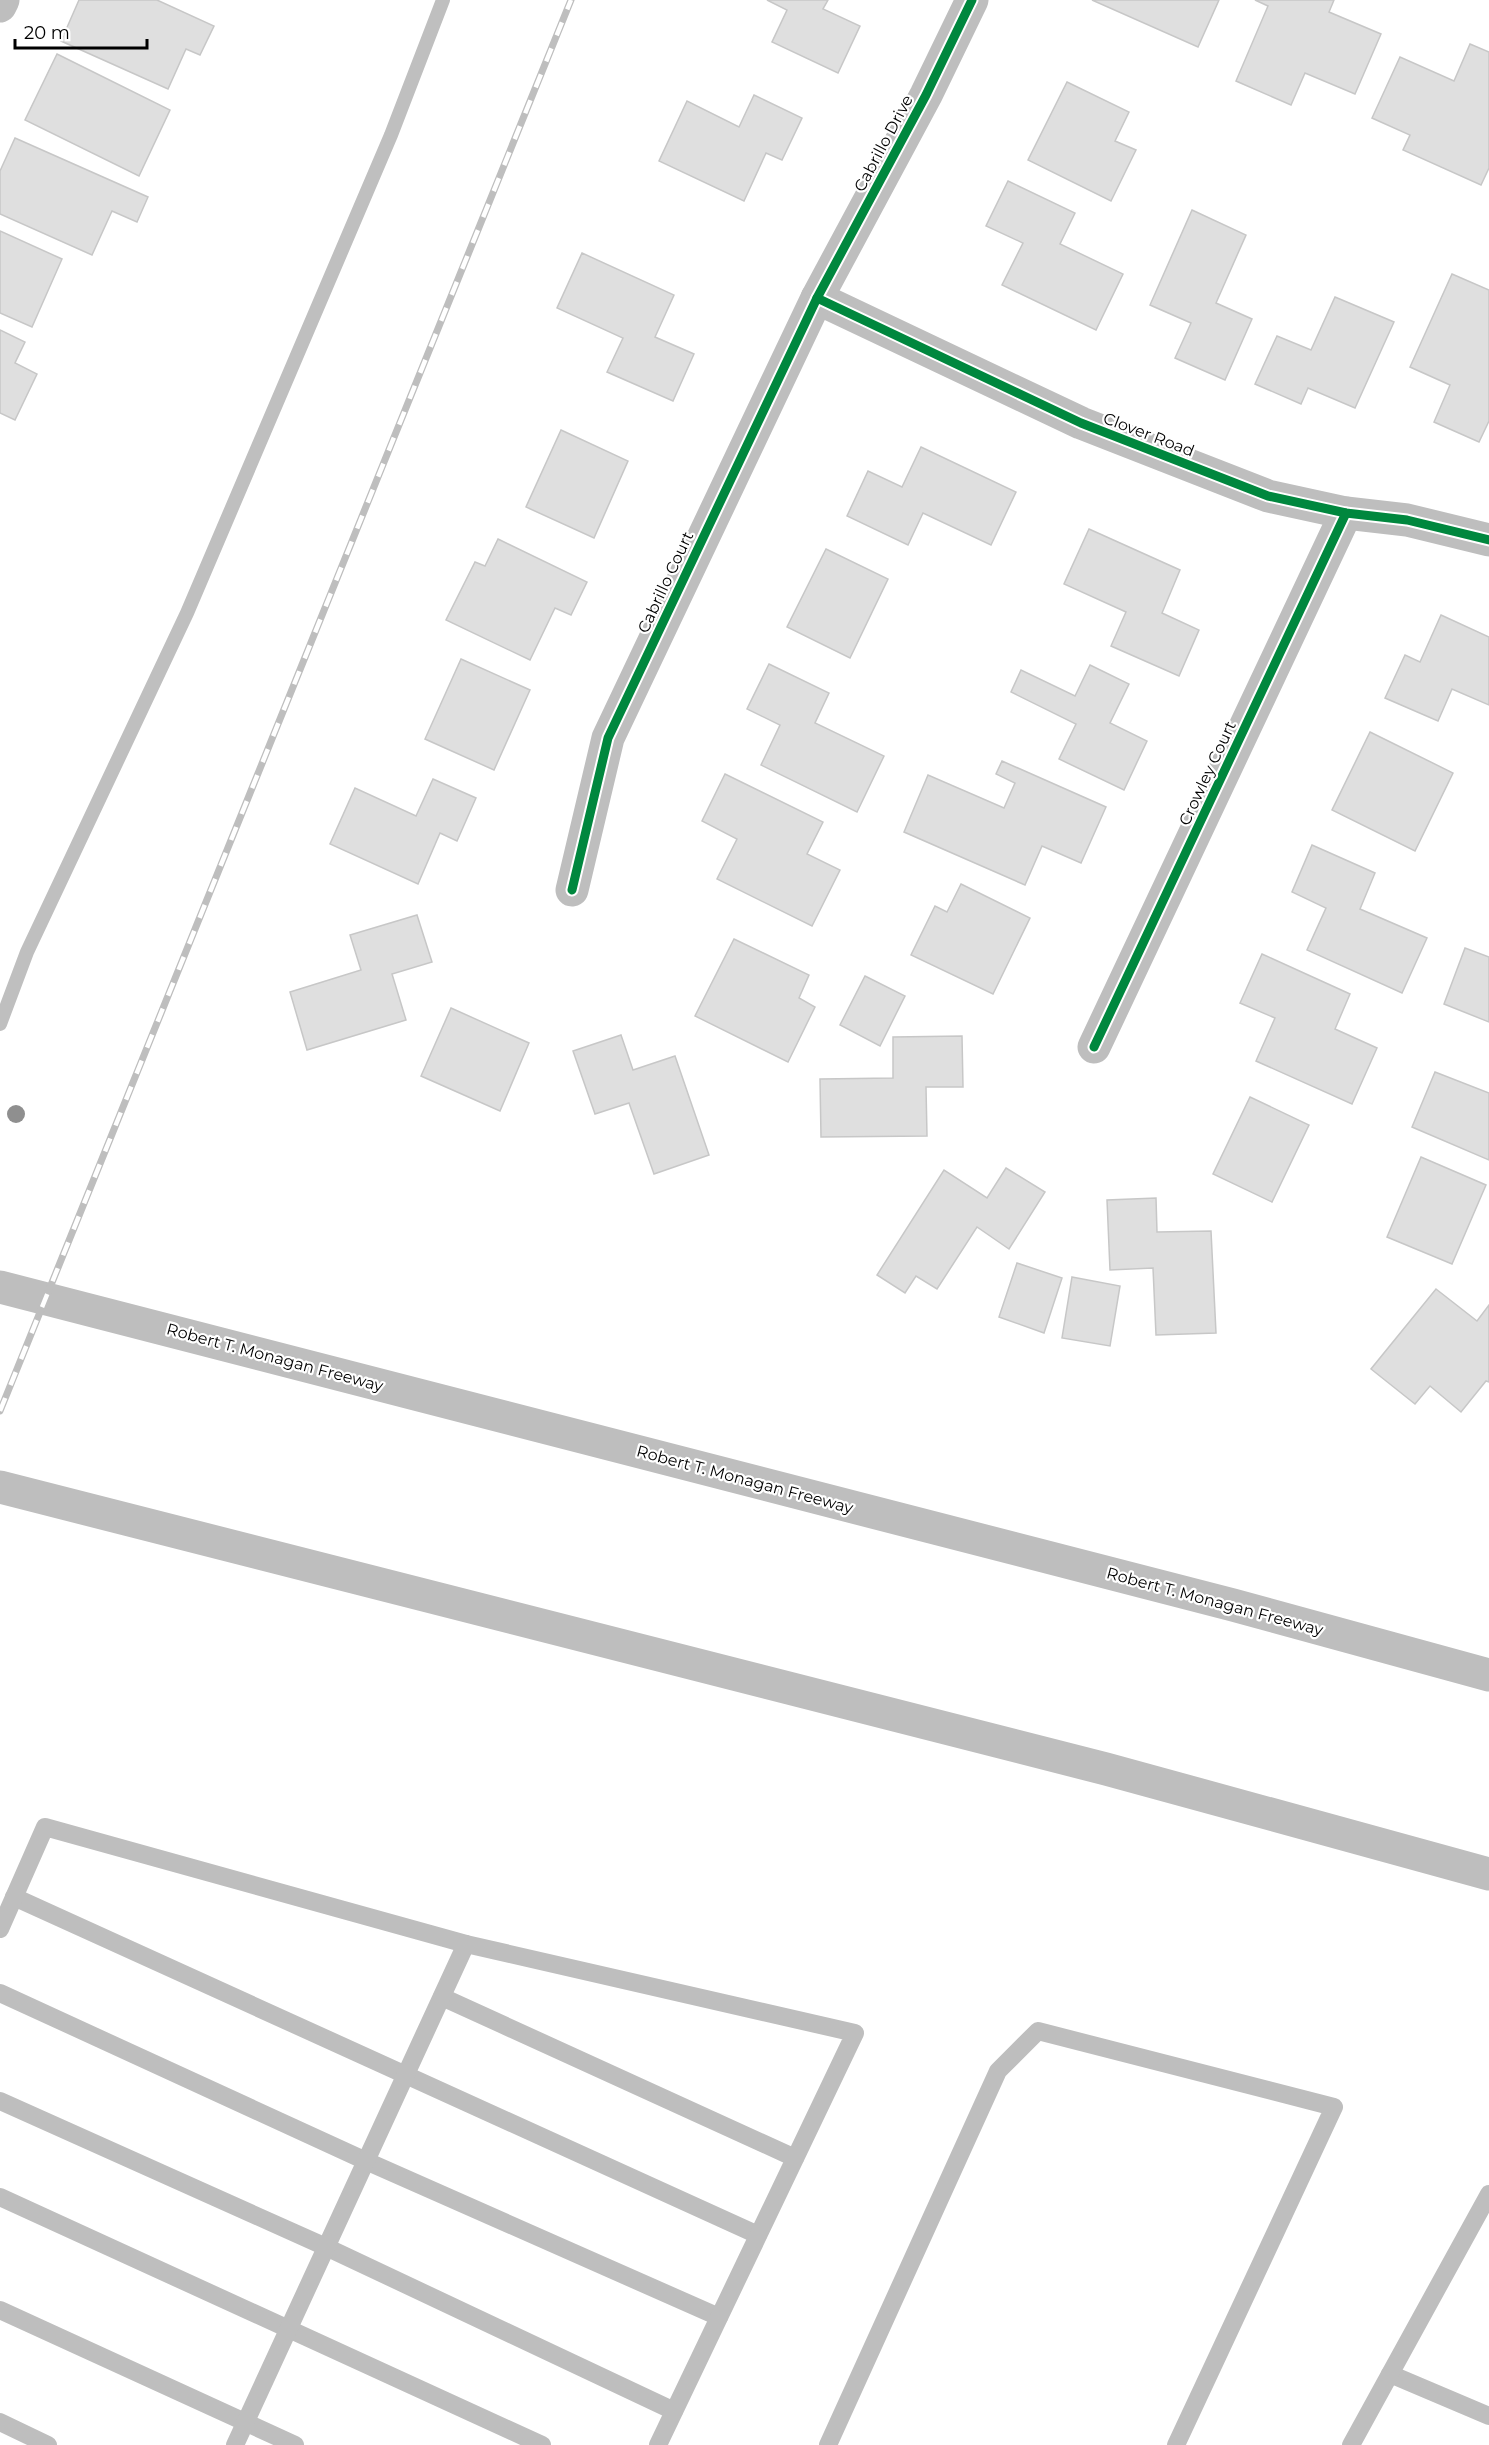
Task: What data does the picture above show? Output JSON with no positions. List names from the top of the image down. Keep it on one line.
{"streets":{"main road":["Cabrillo Drive","Clover Road","Cabrillo Court","Crowley Court","Robert T. Monagan Freeway"]},"crossings":[["Cabrillo Drive","Clover Road"],["Cabrillo Drive","Cabrillo Court"],["Clover Road","Cabrillo Court"],["Clover Road","Crowley Court"]],"scale_bar":"20 m"}
